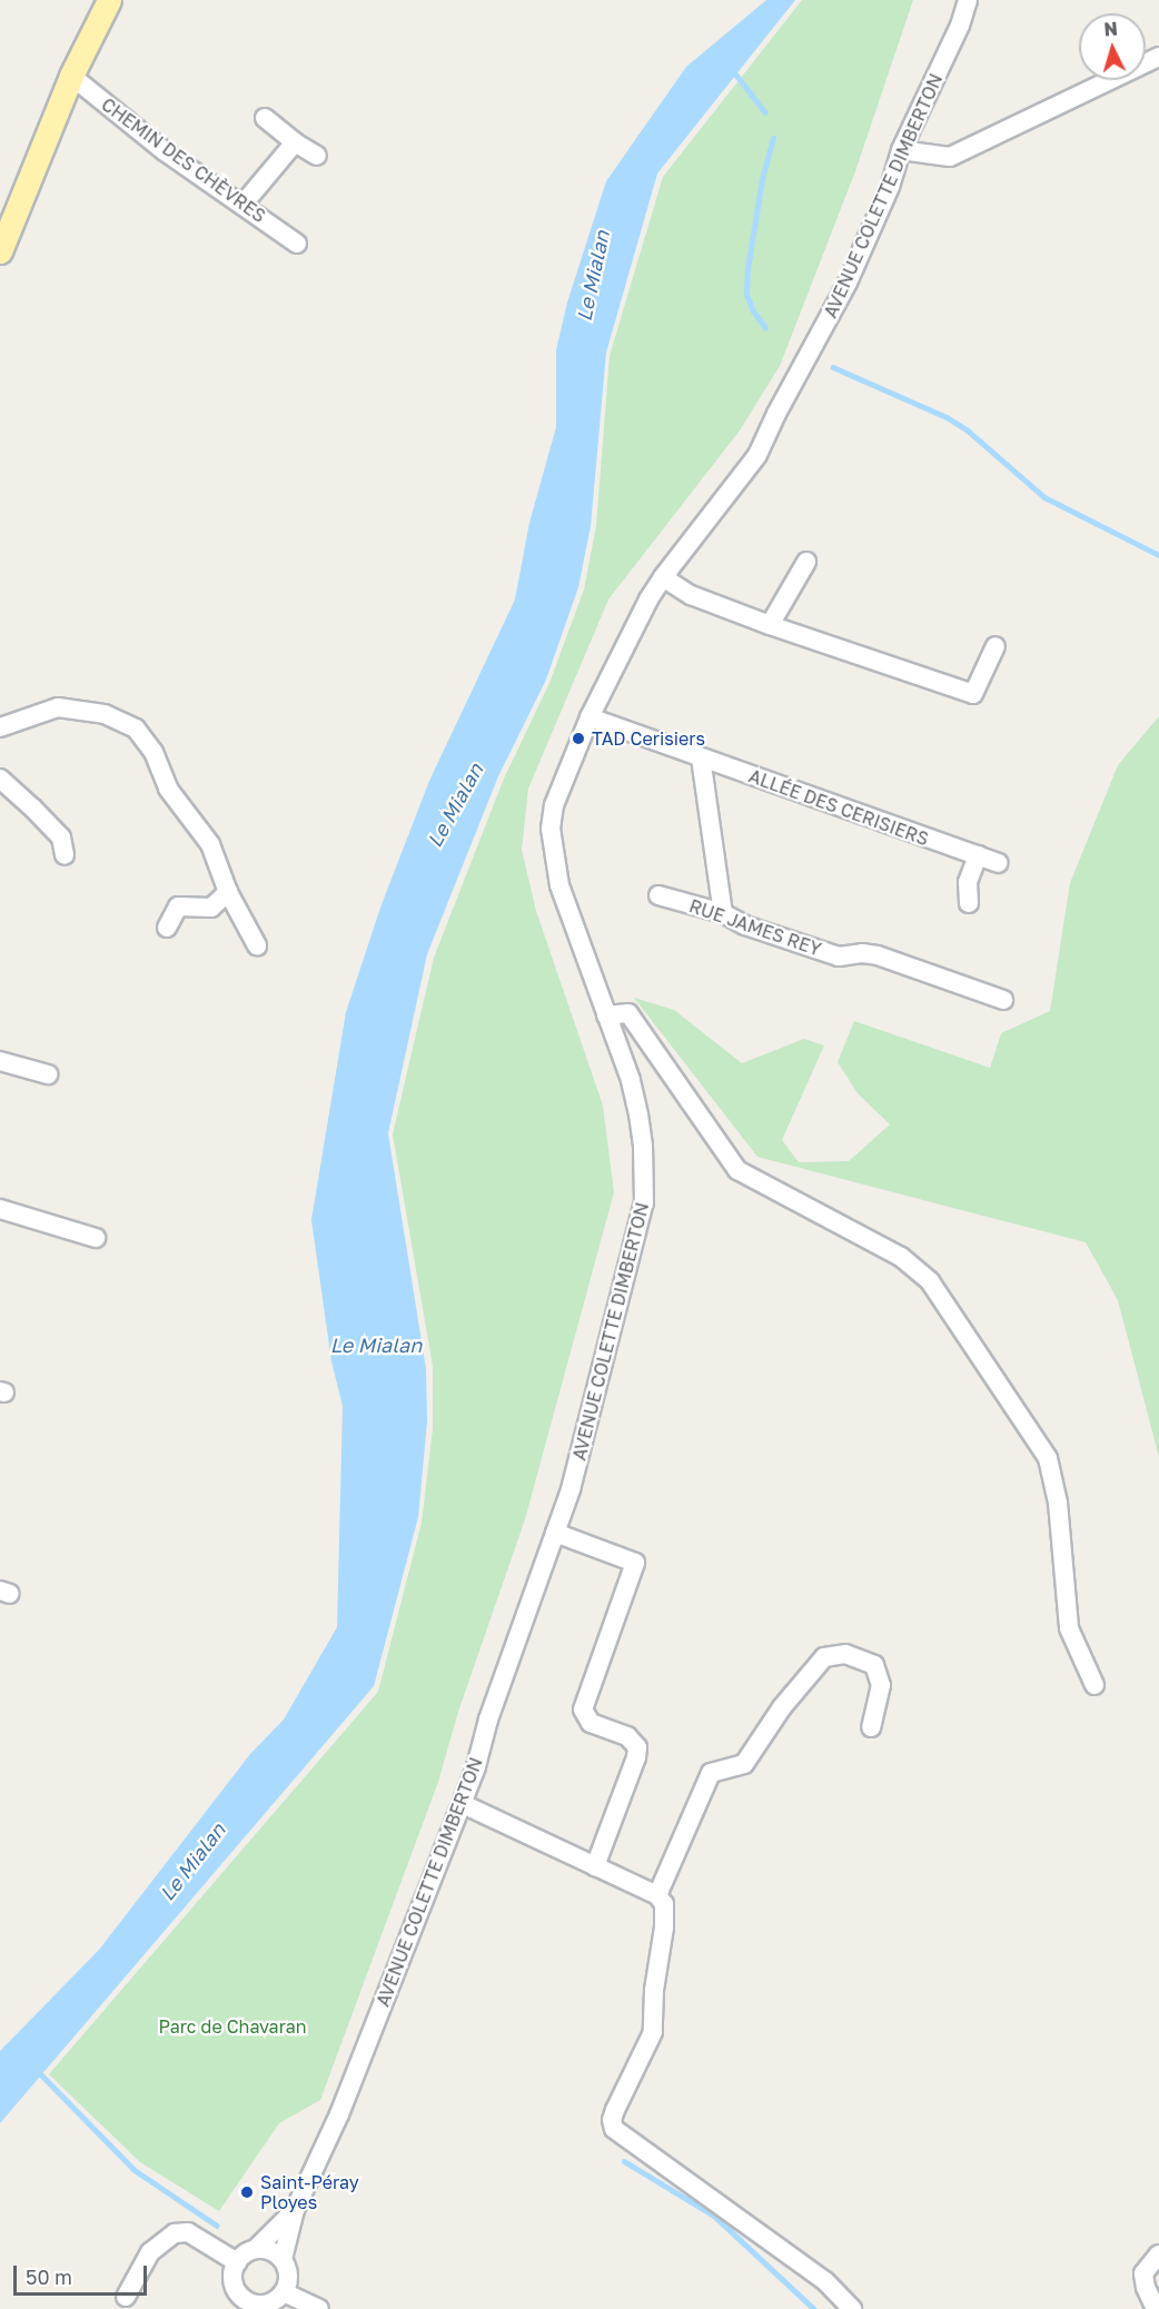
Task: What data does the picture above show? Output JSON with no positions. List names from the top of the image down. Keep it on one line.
{"streets":{"street":["CHEMIN DES CHÈVRES","AVENUE COLETTE DIMBERTON","ALLÉE DES CERISIERS","RUE JAMES REY"]},"crossings":[["AVENUE COLETTE DIMBERTON","ALLÉE DES CERISIERS"]],"water":["Le Mialan"],"parks":["Parc de Chavaran"],"places":["TAD Cerisiers","Saint-Péray Ployes"],"scale_bar":"50 m","north":"top"}
